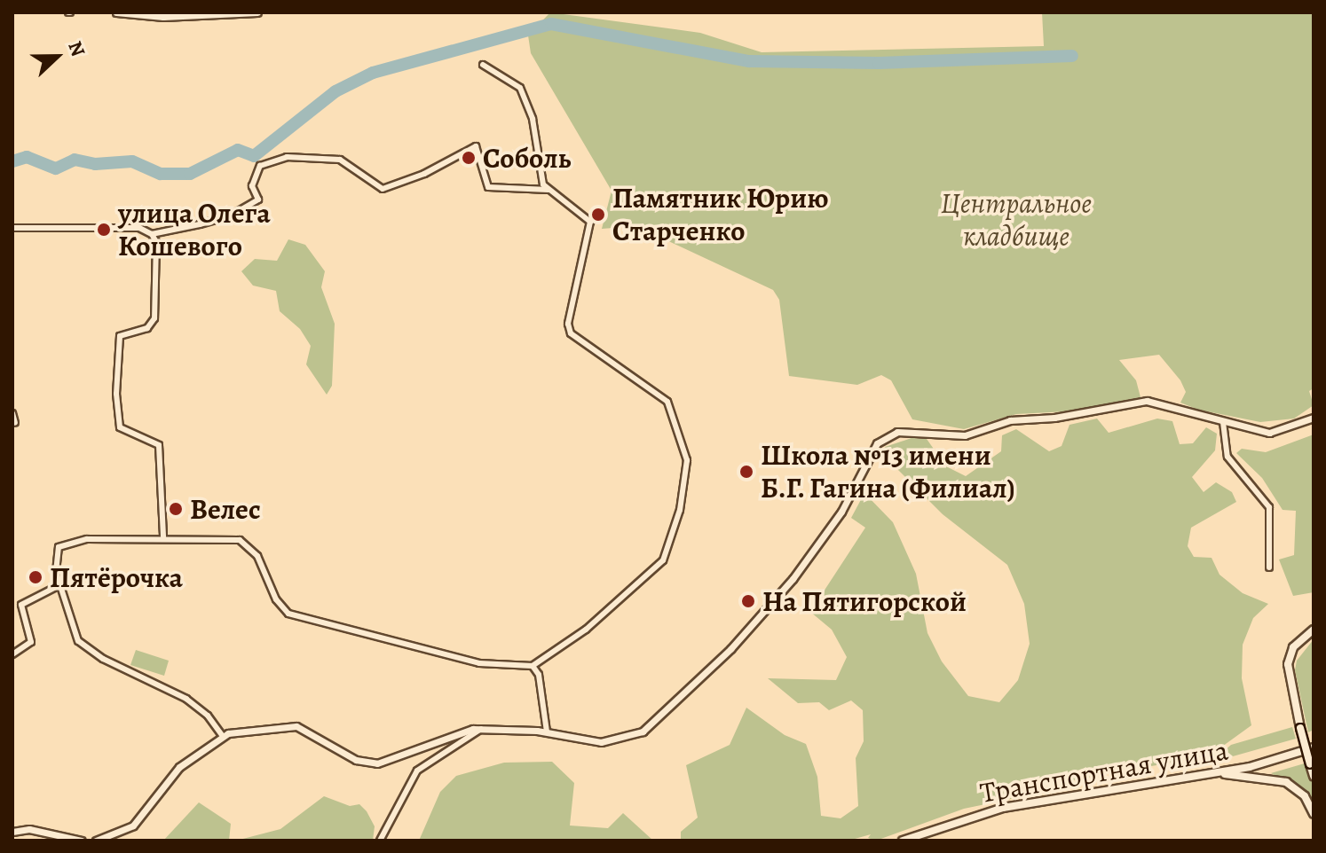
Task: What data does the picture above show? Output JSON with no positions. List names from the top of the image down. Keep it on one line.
{"streets":{"main road":["Транспортная улица"]},"parks":["Центральное кладбище"],"places":["Соболь","Памятник Юрию Старченко","улица Олега Кошевого","Школа №13 имени Б.Г. Гагина (Филиал)","Велес","Пятёрочка","На Пятигорской"],"north":"right"}
